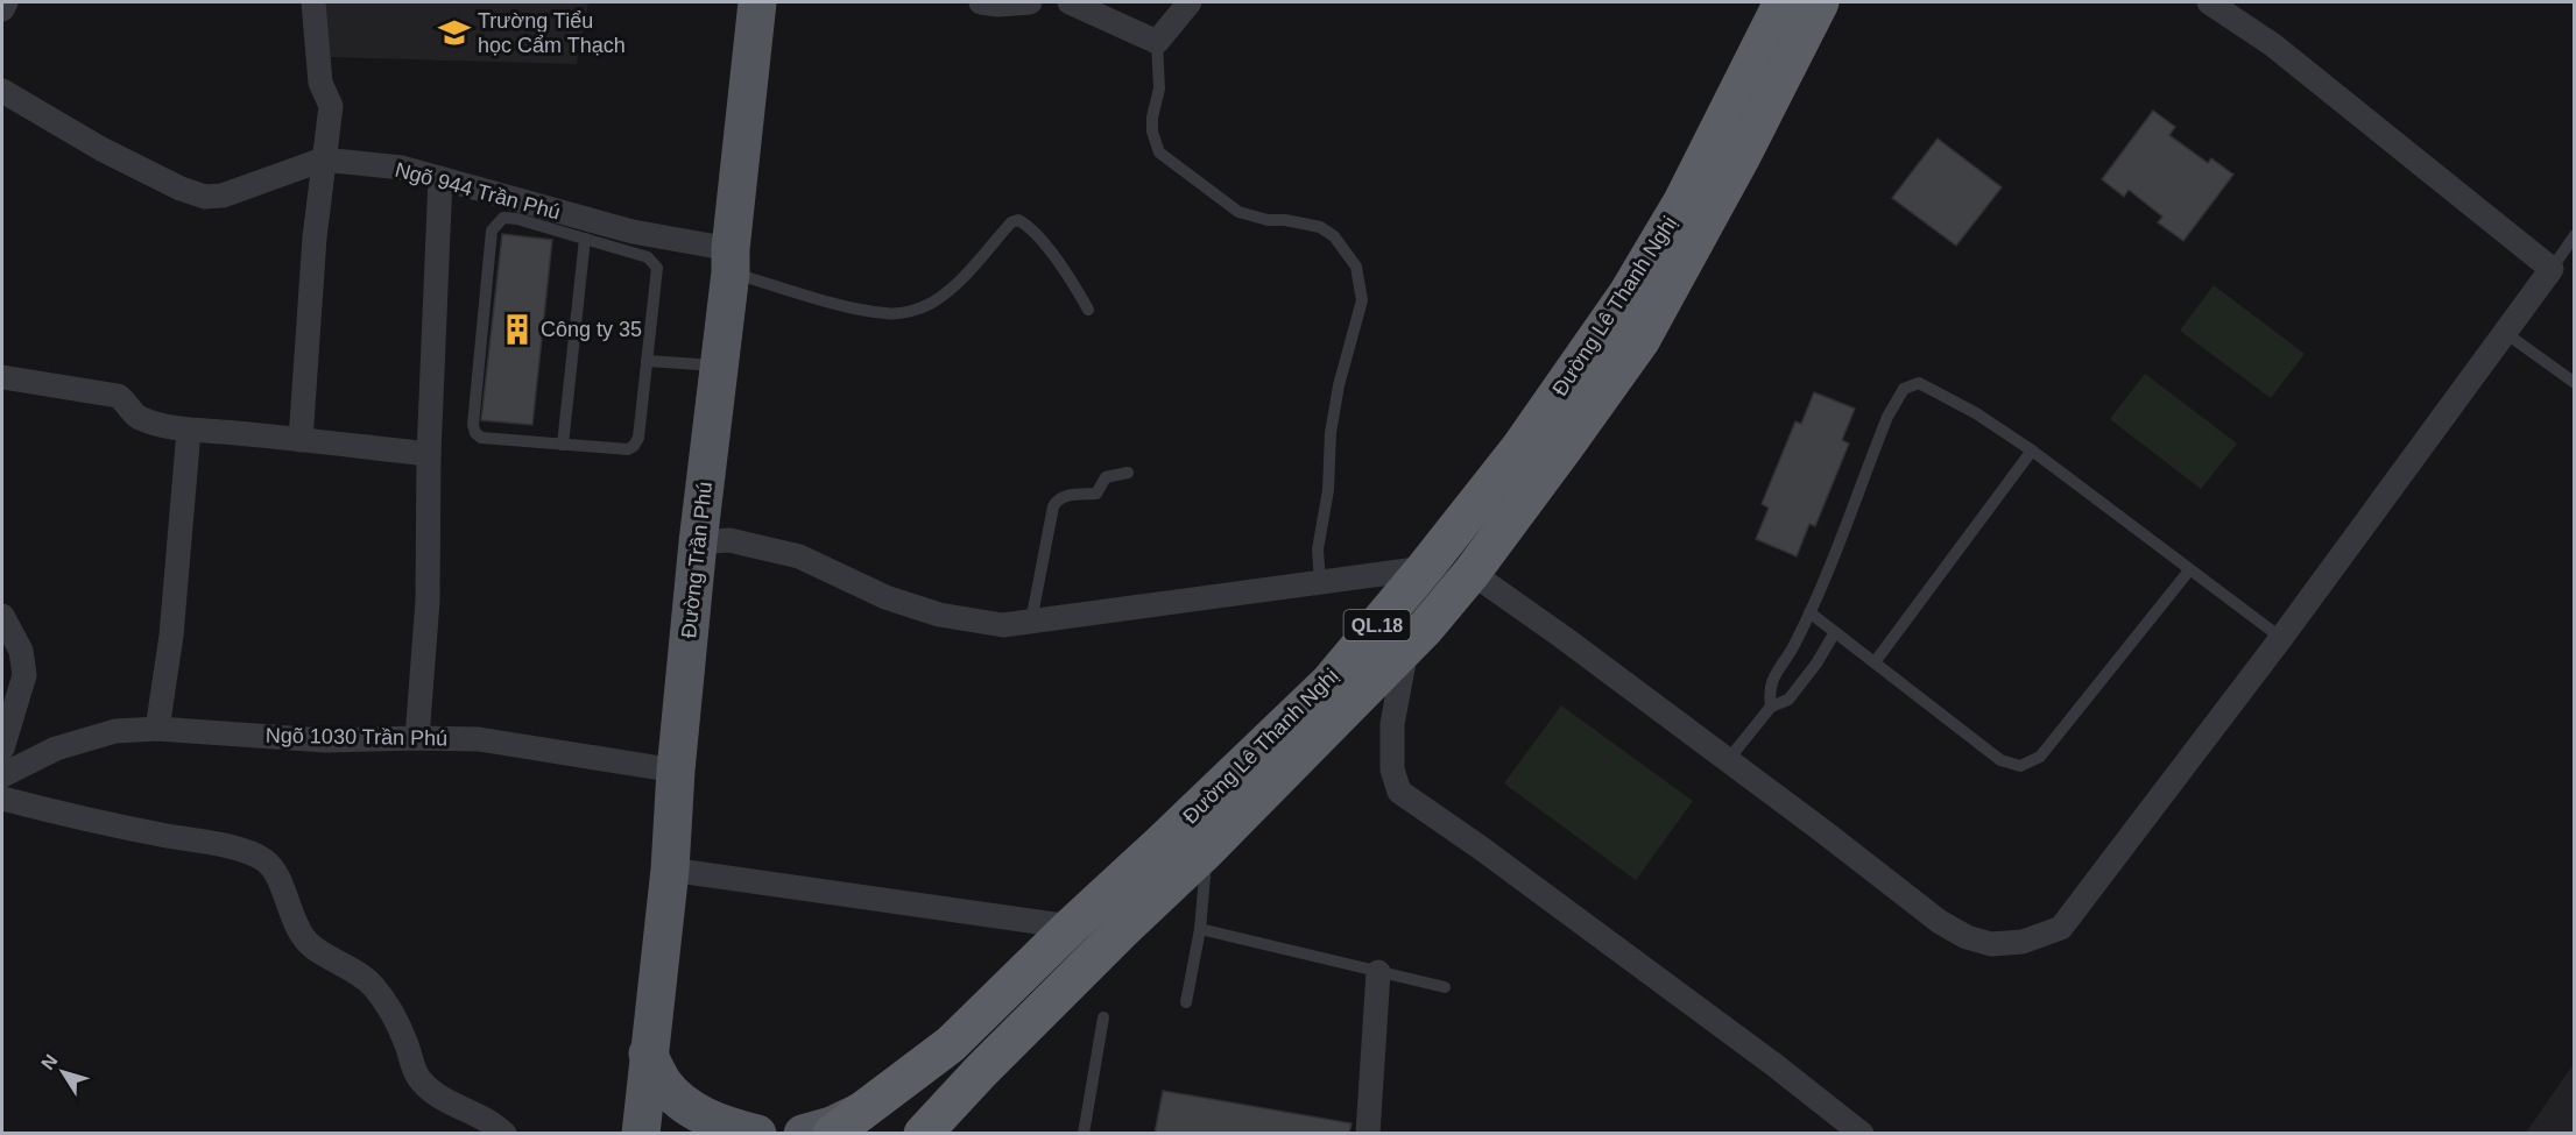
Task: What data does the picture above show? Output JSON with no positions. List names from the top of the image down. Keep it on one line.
{"streets":{"highway":["Đường Lê Thanh Nghị","QL.18"],"main road":["Đường Trần Phú"],"street":["Ngõ 944 Trần Phú","Ngõ 1030 Trần Phú"]},"crossings":[["Ngõ 944 Trần Phú","Đường Trần Phú"],["Đường Trần Phú","Ngõ 1030 Trần Phú"]],"places":{"school or university":["Trường Tiểu học Cẩm Thạch"],"building":["Công ty 35"]},"north":"top left"}
